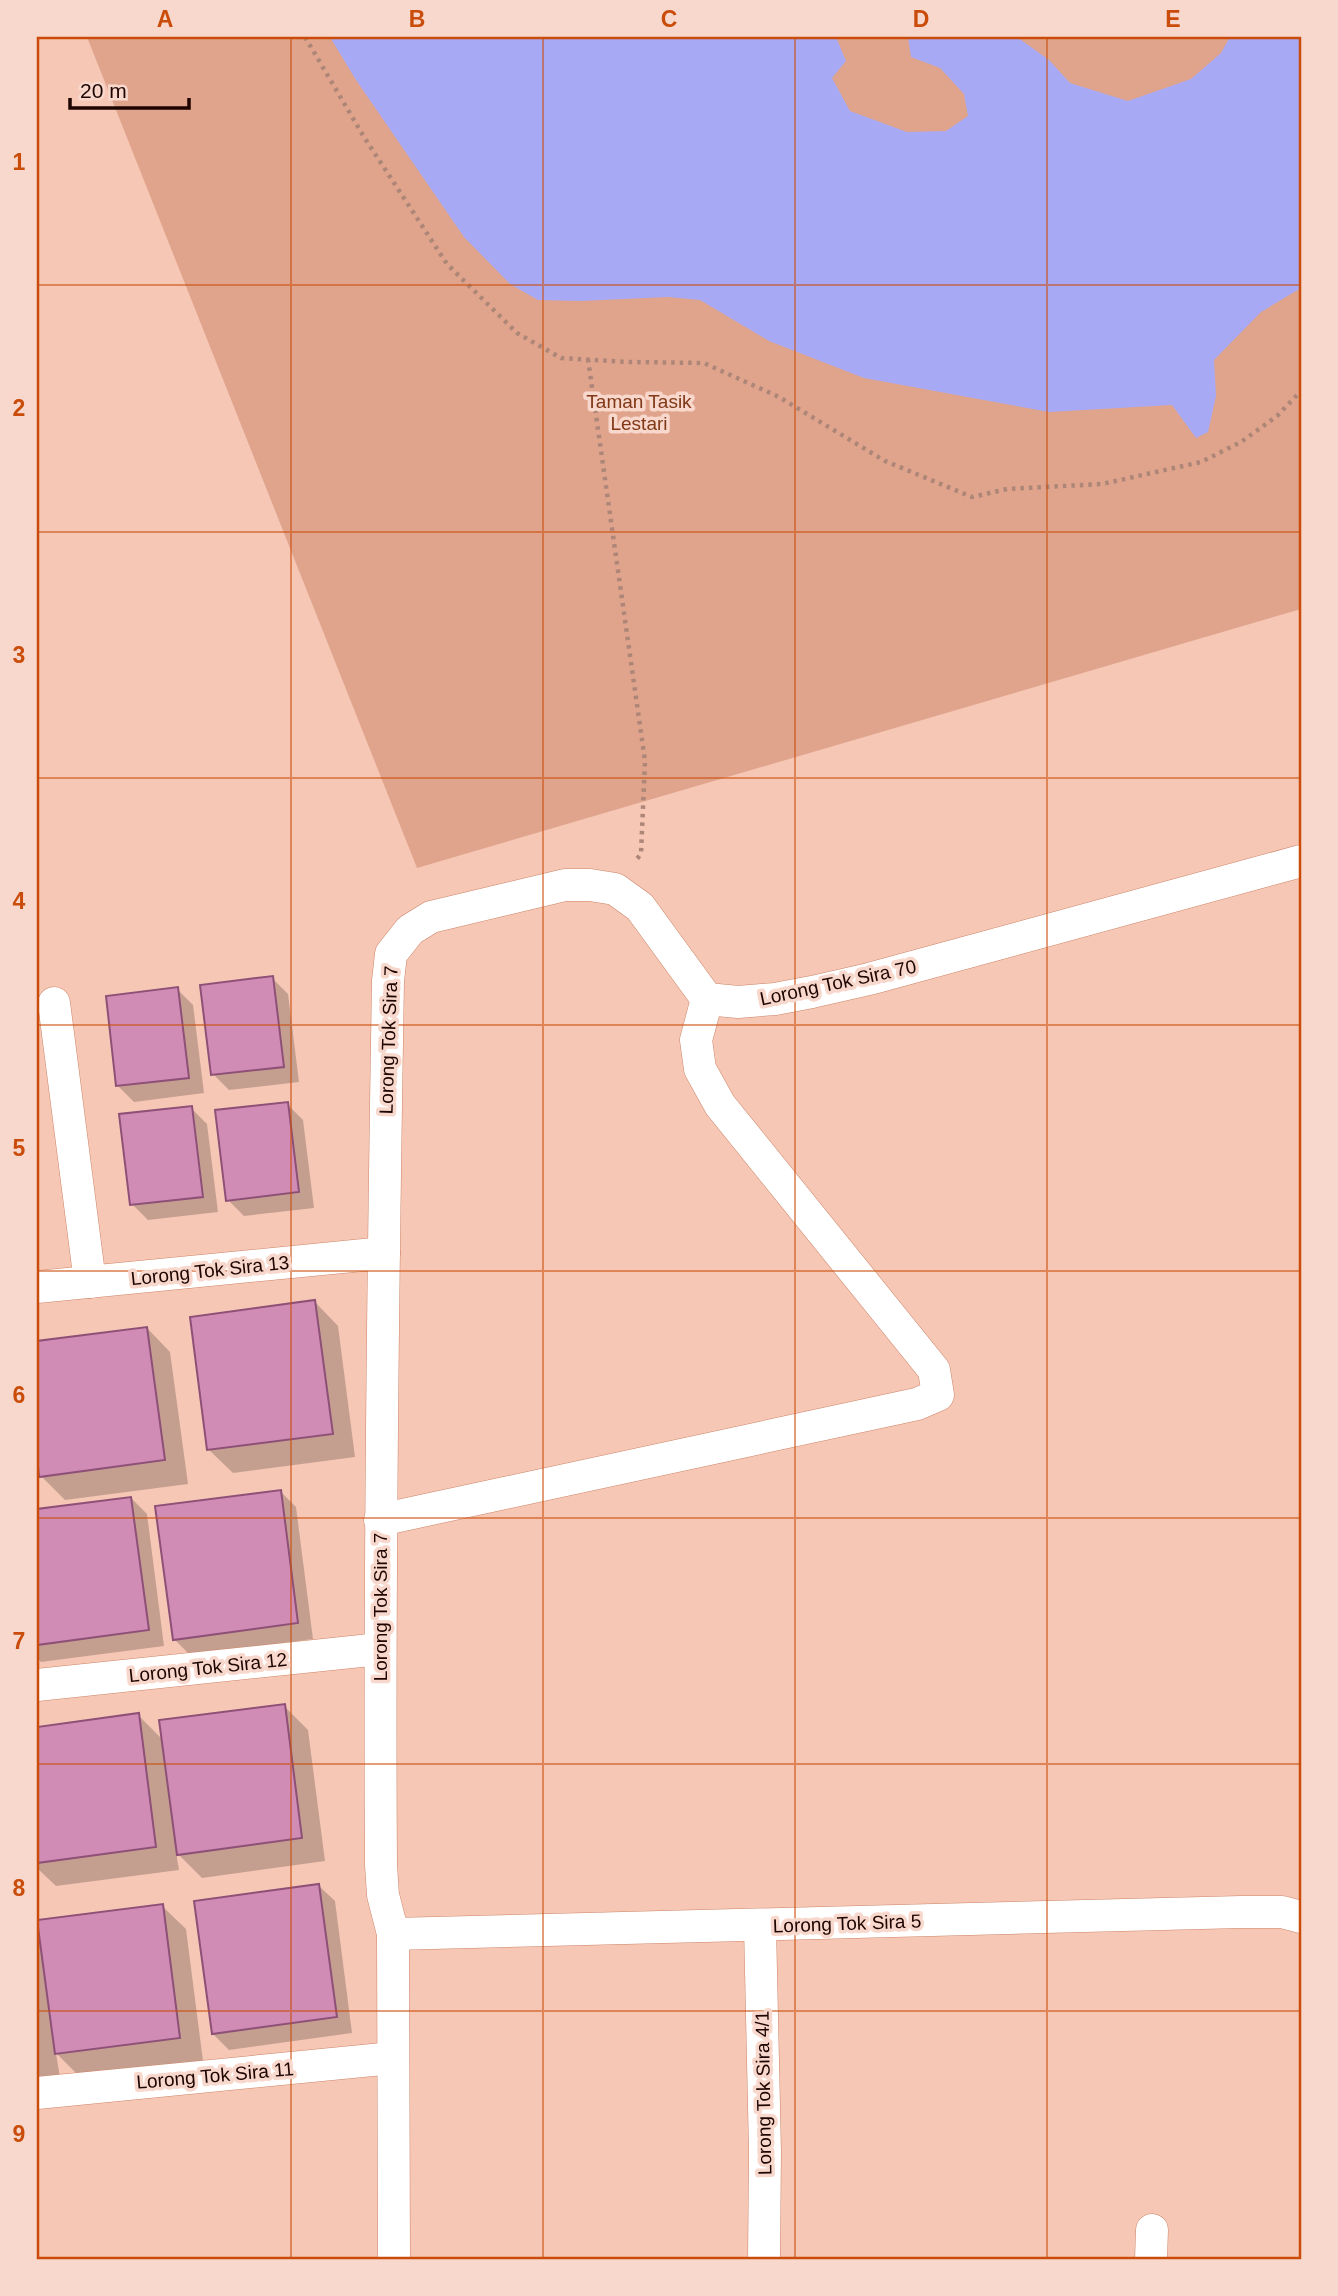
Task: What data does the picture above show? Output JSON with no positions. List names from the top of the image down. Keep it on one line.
{"streets":{"street":["Lorong Tok Sira 70","Lorong Tok Sira 7","Lorong Tok Sira 13","Lorong Tok Sira 12","Lorong Tok Sira 5","Lorong Tok Sira 11","Lorong Tok Sira 4/1"]},"crossings":[["Lorong Tok Sira 7","Lorong Tok Sira 13"],["Lorong Tok Sira 7","Lorong Tok Sira 12"],["Lorong Tok Sira 7","Lorong Tok Sira 5"],["Lorong Tok Sira 7","Lorong Tok Sira 11"],["Lorong Tok Sira 5","Lorong Tok Sira 4/1"]],"parks":["Taman Tasik Lestari"],"scale_bar":"20 m","grid":{"columns":["A","B","C","D","E"],"rows":["1","2","3","4","5","6","7","8","9"]}}
